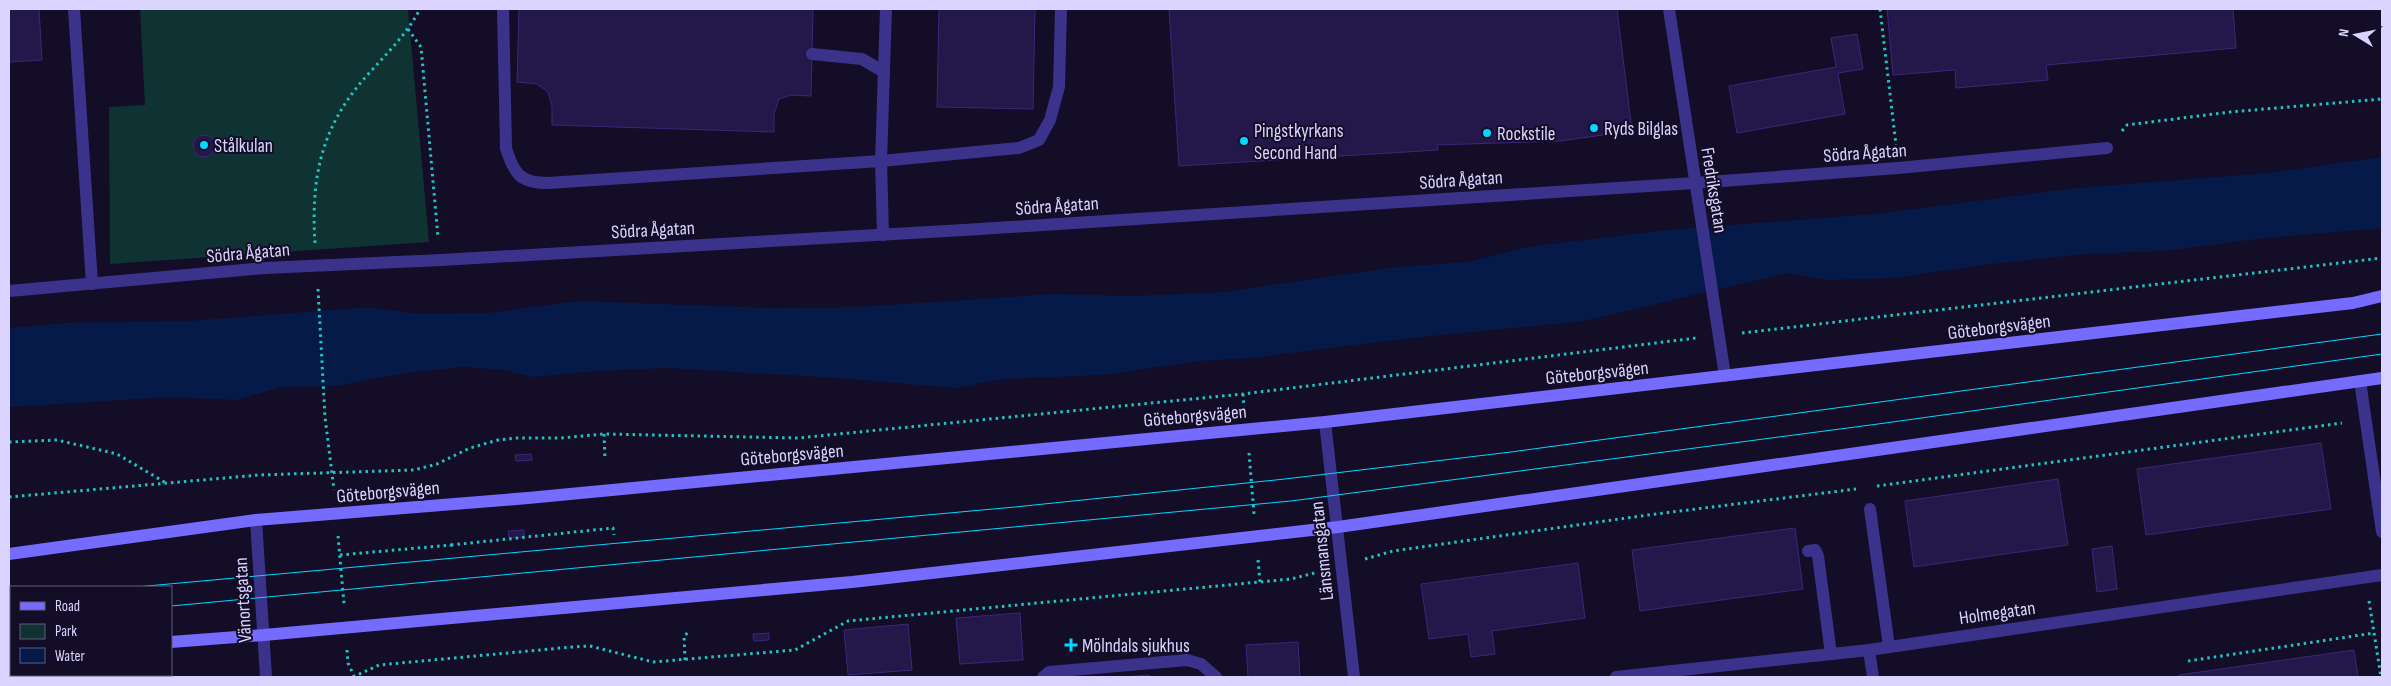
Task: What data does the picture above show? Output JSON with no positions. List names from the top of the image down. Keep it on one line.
{"streets":{"main road":["Göteborgsvägen"],"street":["Södra Ågatan","Fredriksgatan","Länsmansgatan","Vänortsgatan","Holmegatan"]},"crossings":[["Södra Ågatan","Fredriksgatan"],["Fredriksgatan","Göteborgsvägen"],["Göteborgsvägen","Länsmansgatan"],["Göteborgsvägen","Vänortsgatan"]],"places":{"other":["Ryds Bilglas","Rockstile","Pingstkyrkans Second Hand","Stålkulan"],"health":["Mölndals sjukhus"]},"legend":["Road","Park","Water"],"north":"left"}
